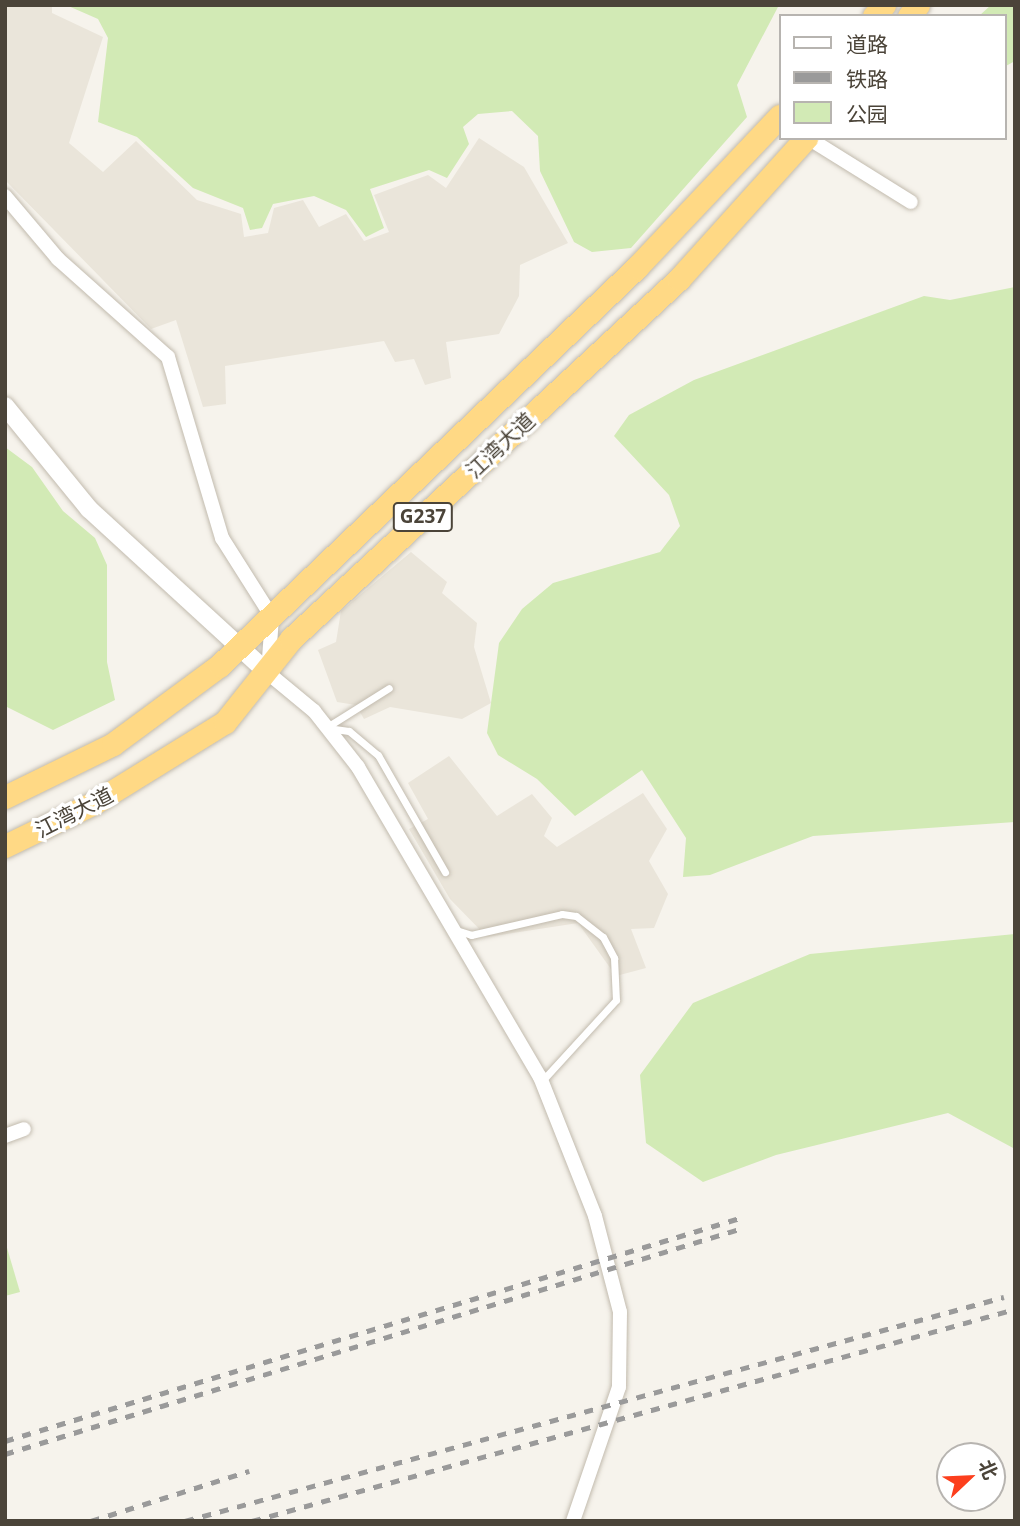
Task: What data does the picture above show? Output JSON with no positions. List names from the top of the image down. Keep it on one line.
{"streets":{"highway":["江湾大道","G237"]},"legend":["道路","铁路","公园"],"north":"top right"}
